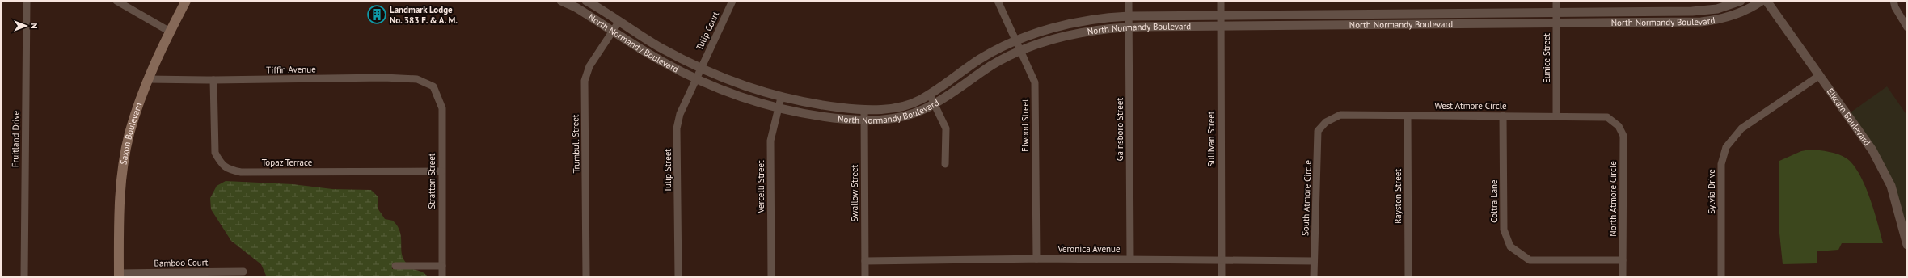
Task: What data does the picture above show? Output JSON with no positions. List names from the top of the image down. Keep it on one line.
{"streets":{"main road":["Saxon Boulevard"],"street":["North Normandy Boulevard","Tulip Court","Eunice Street","Tiffin Avenue","West Atmore Circle","Elkcam Boulevard","Elwood Street","Gainsboro Street","Fruitland Drive","Sullivan Street","Trumbull Street","Topaz Terrace","Tulip Street","Stratton Street","Vercelli Street","Sylvia Drive","Swallow Street","Rayston Street","South Atmore Circle","North Atmore Circle","Coltra Lane","Veronica Avenue","Bamboo Court"]},"crossings":[["North Normandy Boulevard","Tulip Court"],["North Normandy Boulevard","Eunice Street"],["North Normandy Boulevard","Elwood Street"],["North Normandy Boulevard","Gainsboro Street"],["North Normandy Boulevard","Sullivan Street"],["North Normandy Boulevard","Trumbull Street"],["North Normandy Boulevard","Tulip Street"],["North Normandy Boulevard","Vercelli Street"],["North Normandy Boulevard","Swallow Street"],["Tulip Court","Tulip Street"],["Eunice Street","West Atmore Circle"],["Tiffin Avenue","Saxon Boulevard"],["Tiffin Avenue","Topaz Terrace"],["Tiffin Avenue","Stratton Street"],["West Atmore Circle","Rayston Street"],["West Atmore Circle","South Atmore Circle"],["West Atmore Circle","North Atmore Circle"],["West Atmore Circle","Coltra Lane"],["Elkcam Boulevard","Sylvia Drive"],["Elwood Street","Veronica Avenue"],["Gainsboro Street","Veronica Avenue"],["Saxon Boulevard","Bamboo Court"],["Sullivan Street","Veronica Avenue"],["Topaz Terrace","Stratton Street"],["Swallow Street","Veronica Avenue"],["South Atmore Circle","Veronica Avenue"],["North Atmore Circle","Coltra Lane"]],"places":{"building":["Landmark Lodge No. 383 F. & A. M."]},"north":"right"}
